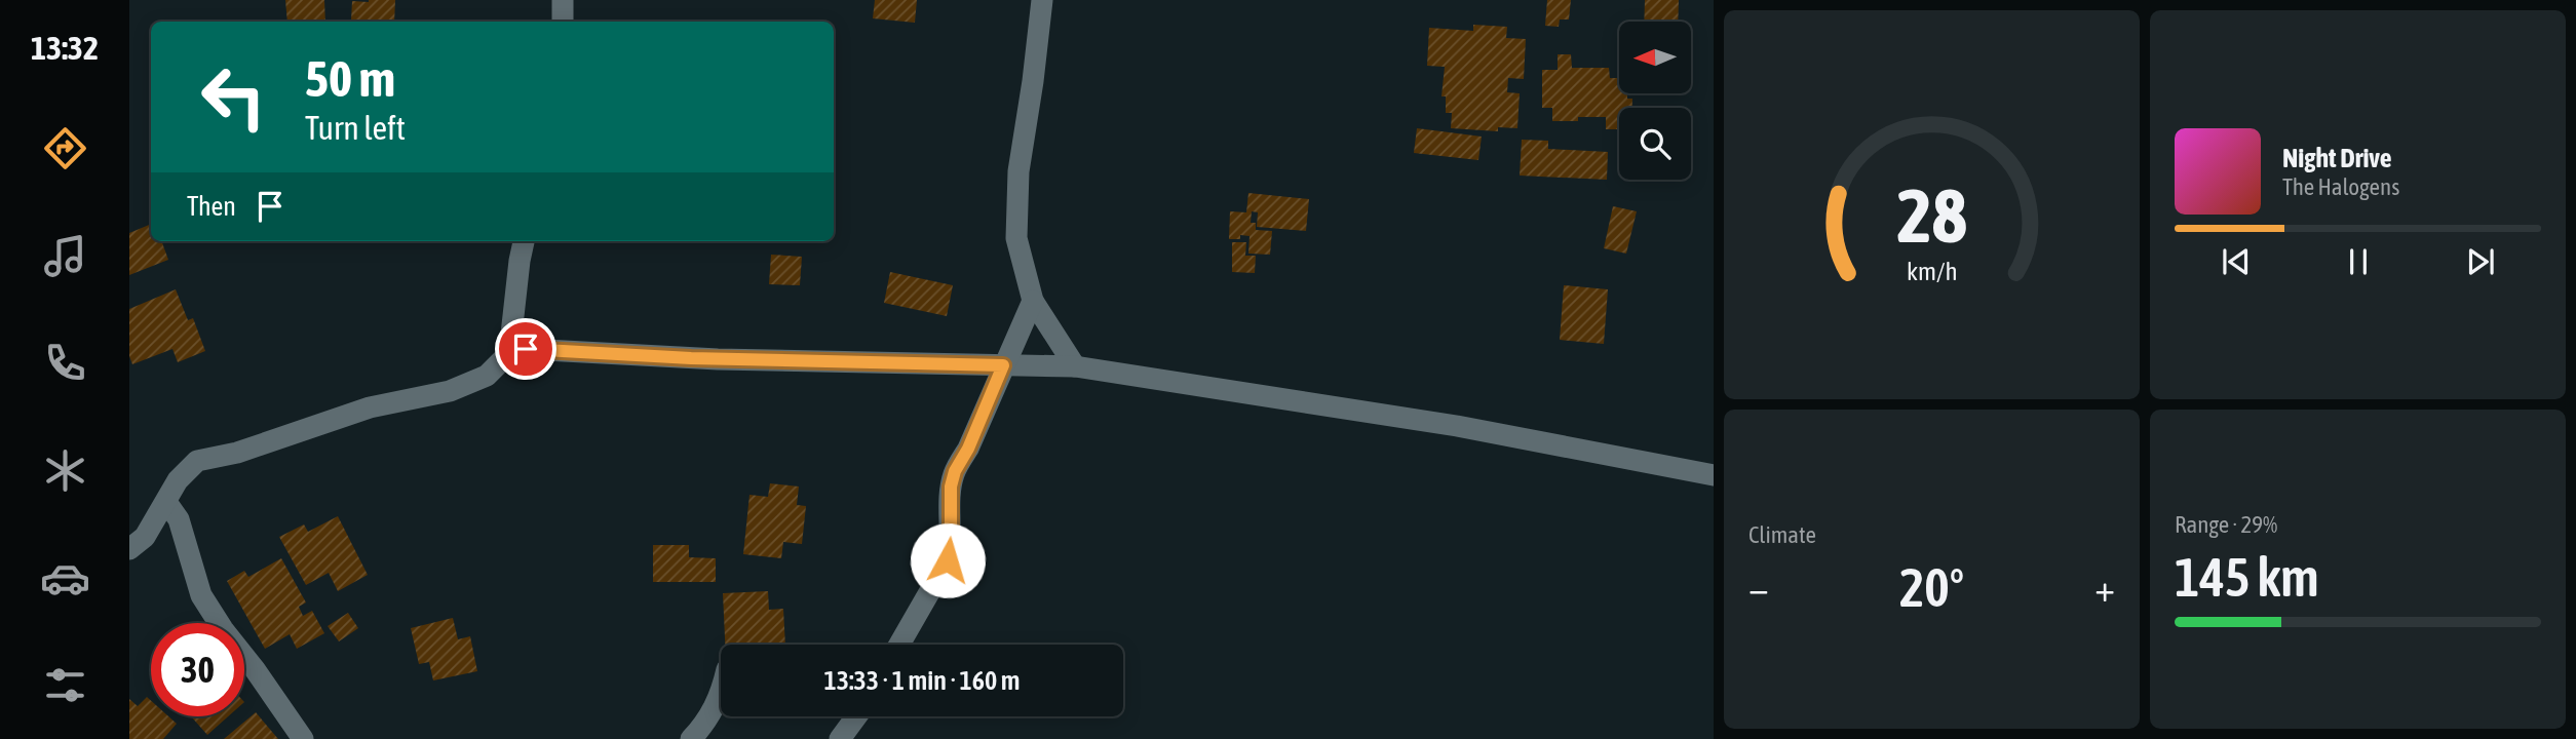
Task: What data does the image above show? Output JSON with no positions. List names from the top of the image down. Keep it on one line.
{"north":"left","page":{"tabs":"13:32","turn":["50 m","Turn left"],"song":["Night Drive","The Halogens"],"then":"Then","tile":["Climate",["Range · 29%","145 km"]],"heat":["−","20°","+"],"limit":"30","trip":"13:33 · 1 min · 160 m","gauge":["28","km/h"]}}
